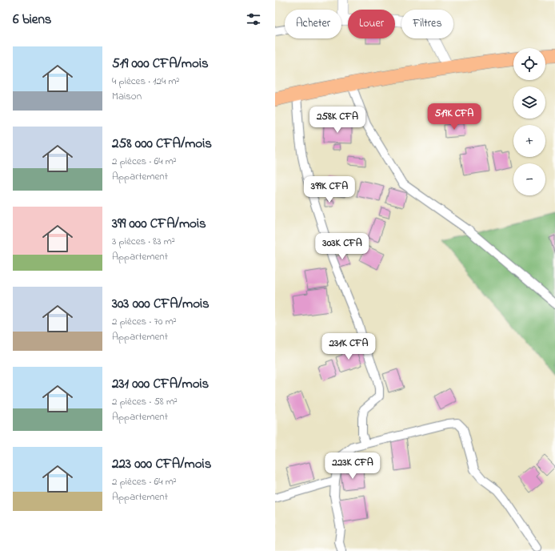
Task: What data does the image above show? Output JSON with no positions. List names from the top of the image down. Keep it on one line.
{"page":{"heading":"6 biens","chip":["Acheter","Louer","Filtres"],"list":[{"name":"519 000 CFA/mois","note":"4 pièces · 124 m² · Maison"},{"name":"258 000 CFA/mois","note":"2 pièces · 64 m² · Appartement"},{"name":"399 000 CFA/mois","note":"3 pièces · 83 m² · Appartement"},{"name":"303 000 CFA/mois","note":"2 pièces · 70 m² · Appartement"},{"name":"231 000 CFA/mois","note":"2 pièces · 58 m² · Appartement"},{"name":"223 000 CFA/mois","note":"2 pièces · 64 m² · Appartement"}],"map_buttons":["+","−"],"price":["519K CFA","258K CFA","399K CFA","303K CFA","231K CFA","223K CFA"]}}
